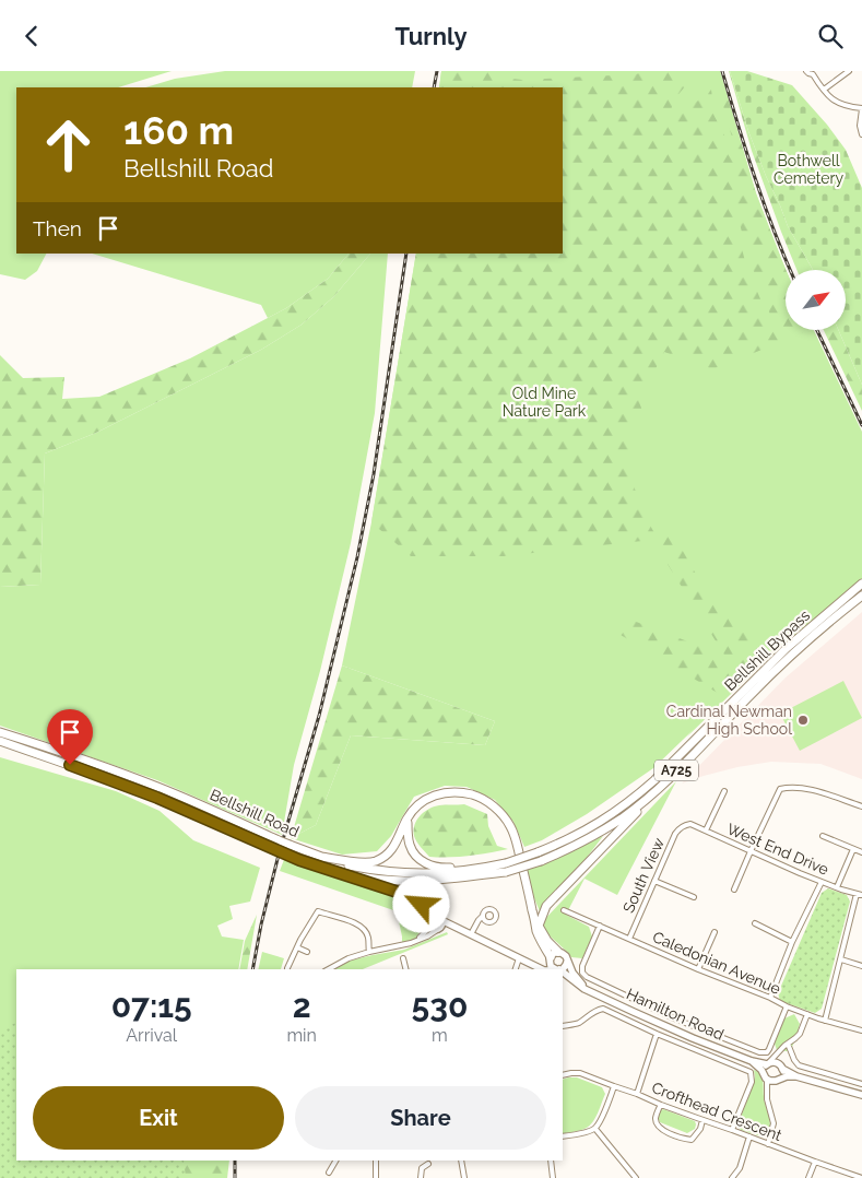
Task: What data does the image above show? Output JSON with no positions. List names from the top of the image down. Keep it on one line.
{"streets":{"highway":["Bellshill Bypass","A725","Bellshill Road"],"main road":["Hamilton Road"],"street":["West End Drive","South View","Caledonian Avenue","Crofthead Crescent"]},"crossings":[["Bellshill Bypass","Bellshill Road"],["West End Drive","South View"],["South View","Caledonian Avenue"]],"parks":["Bothwell Cemetery","Old Mine Nature Park"],"places":["Cardinal Newman High School"],"north":"top right","page":{"header":"Turnly","turn":["160 m","Bellshill Road"],"then":"Then","eta":["07:15","Arrival","2","min","530","m"],"buttons":["Exit","Share"]}}
